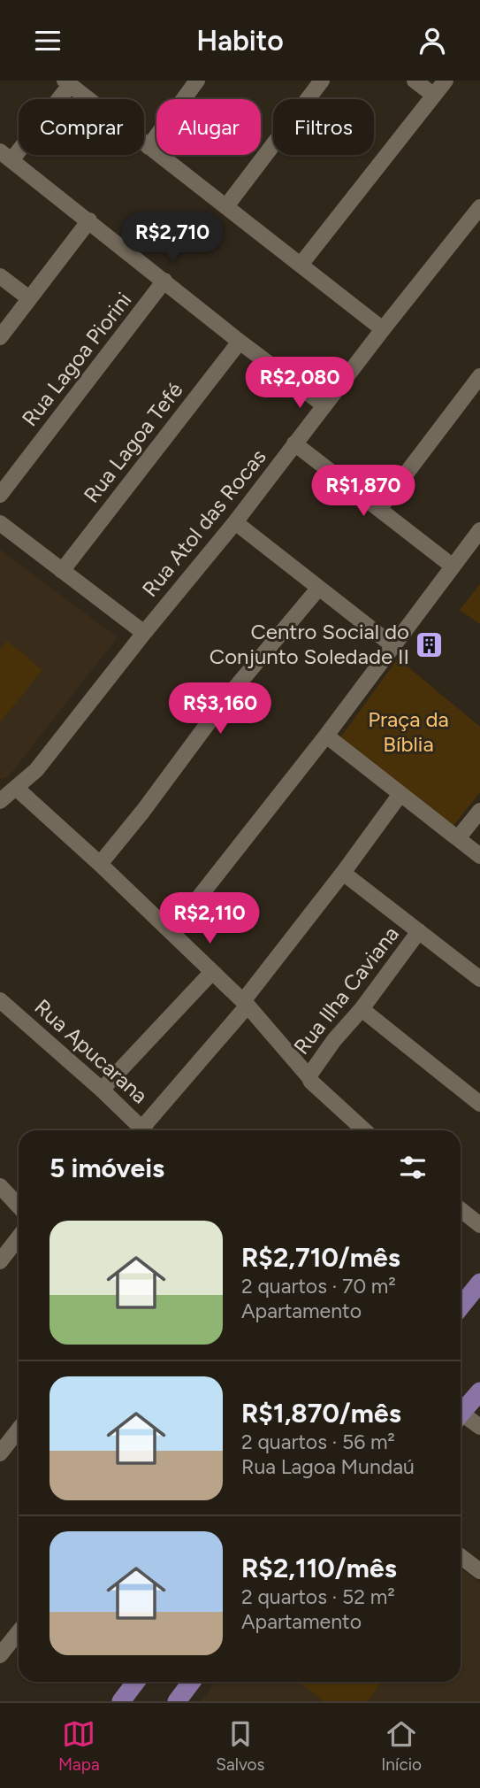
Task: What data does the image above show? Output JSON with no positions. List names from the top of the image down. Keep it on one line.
{"streets":{"street":["Rua Lagoa Piorini","Rua Lagoa Tefé","Rua Atol das Rocas","Rua Ilha Caviana","Rua Apucarana"]},"parks":["Praça da Bíblia"],"places":{"building":["Centro Social do Conjunto Soledade II"]},"page":{"header":"Habito","chip":["Comprar","Alugar","Filtros"],"price":["R$2,710","R$2,080","R$1,870","R$3,160","R$2,110"],"heading":"5 imóveis","list":[{"name":"R$2,710/mês","note":"2 quartos · 70 m² · Apartamento"},{"name":"R$1,870/mês","note":"2 quartos · 56 m² · Rua Lagoa Mundaú"},{"name":"R$2,110/mês","note":"2 quartos · 52 m² · Apartamento"}],"tabs":["Mapa","Salvos","Início"]}}
